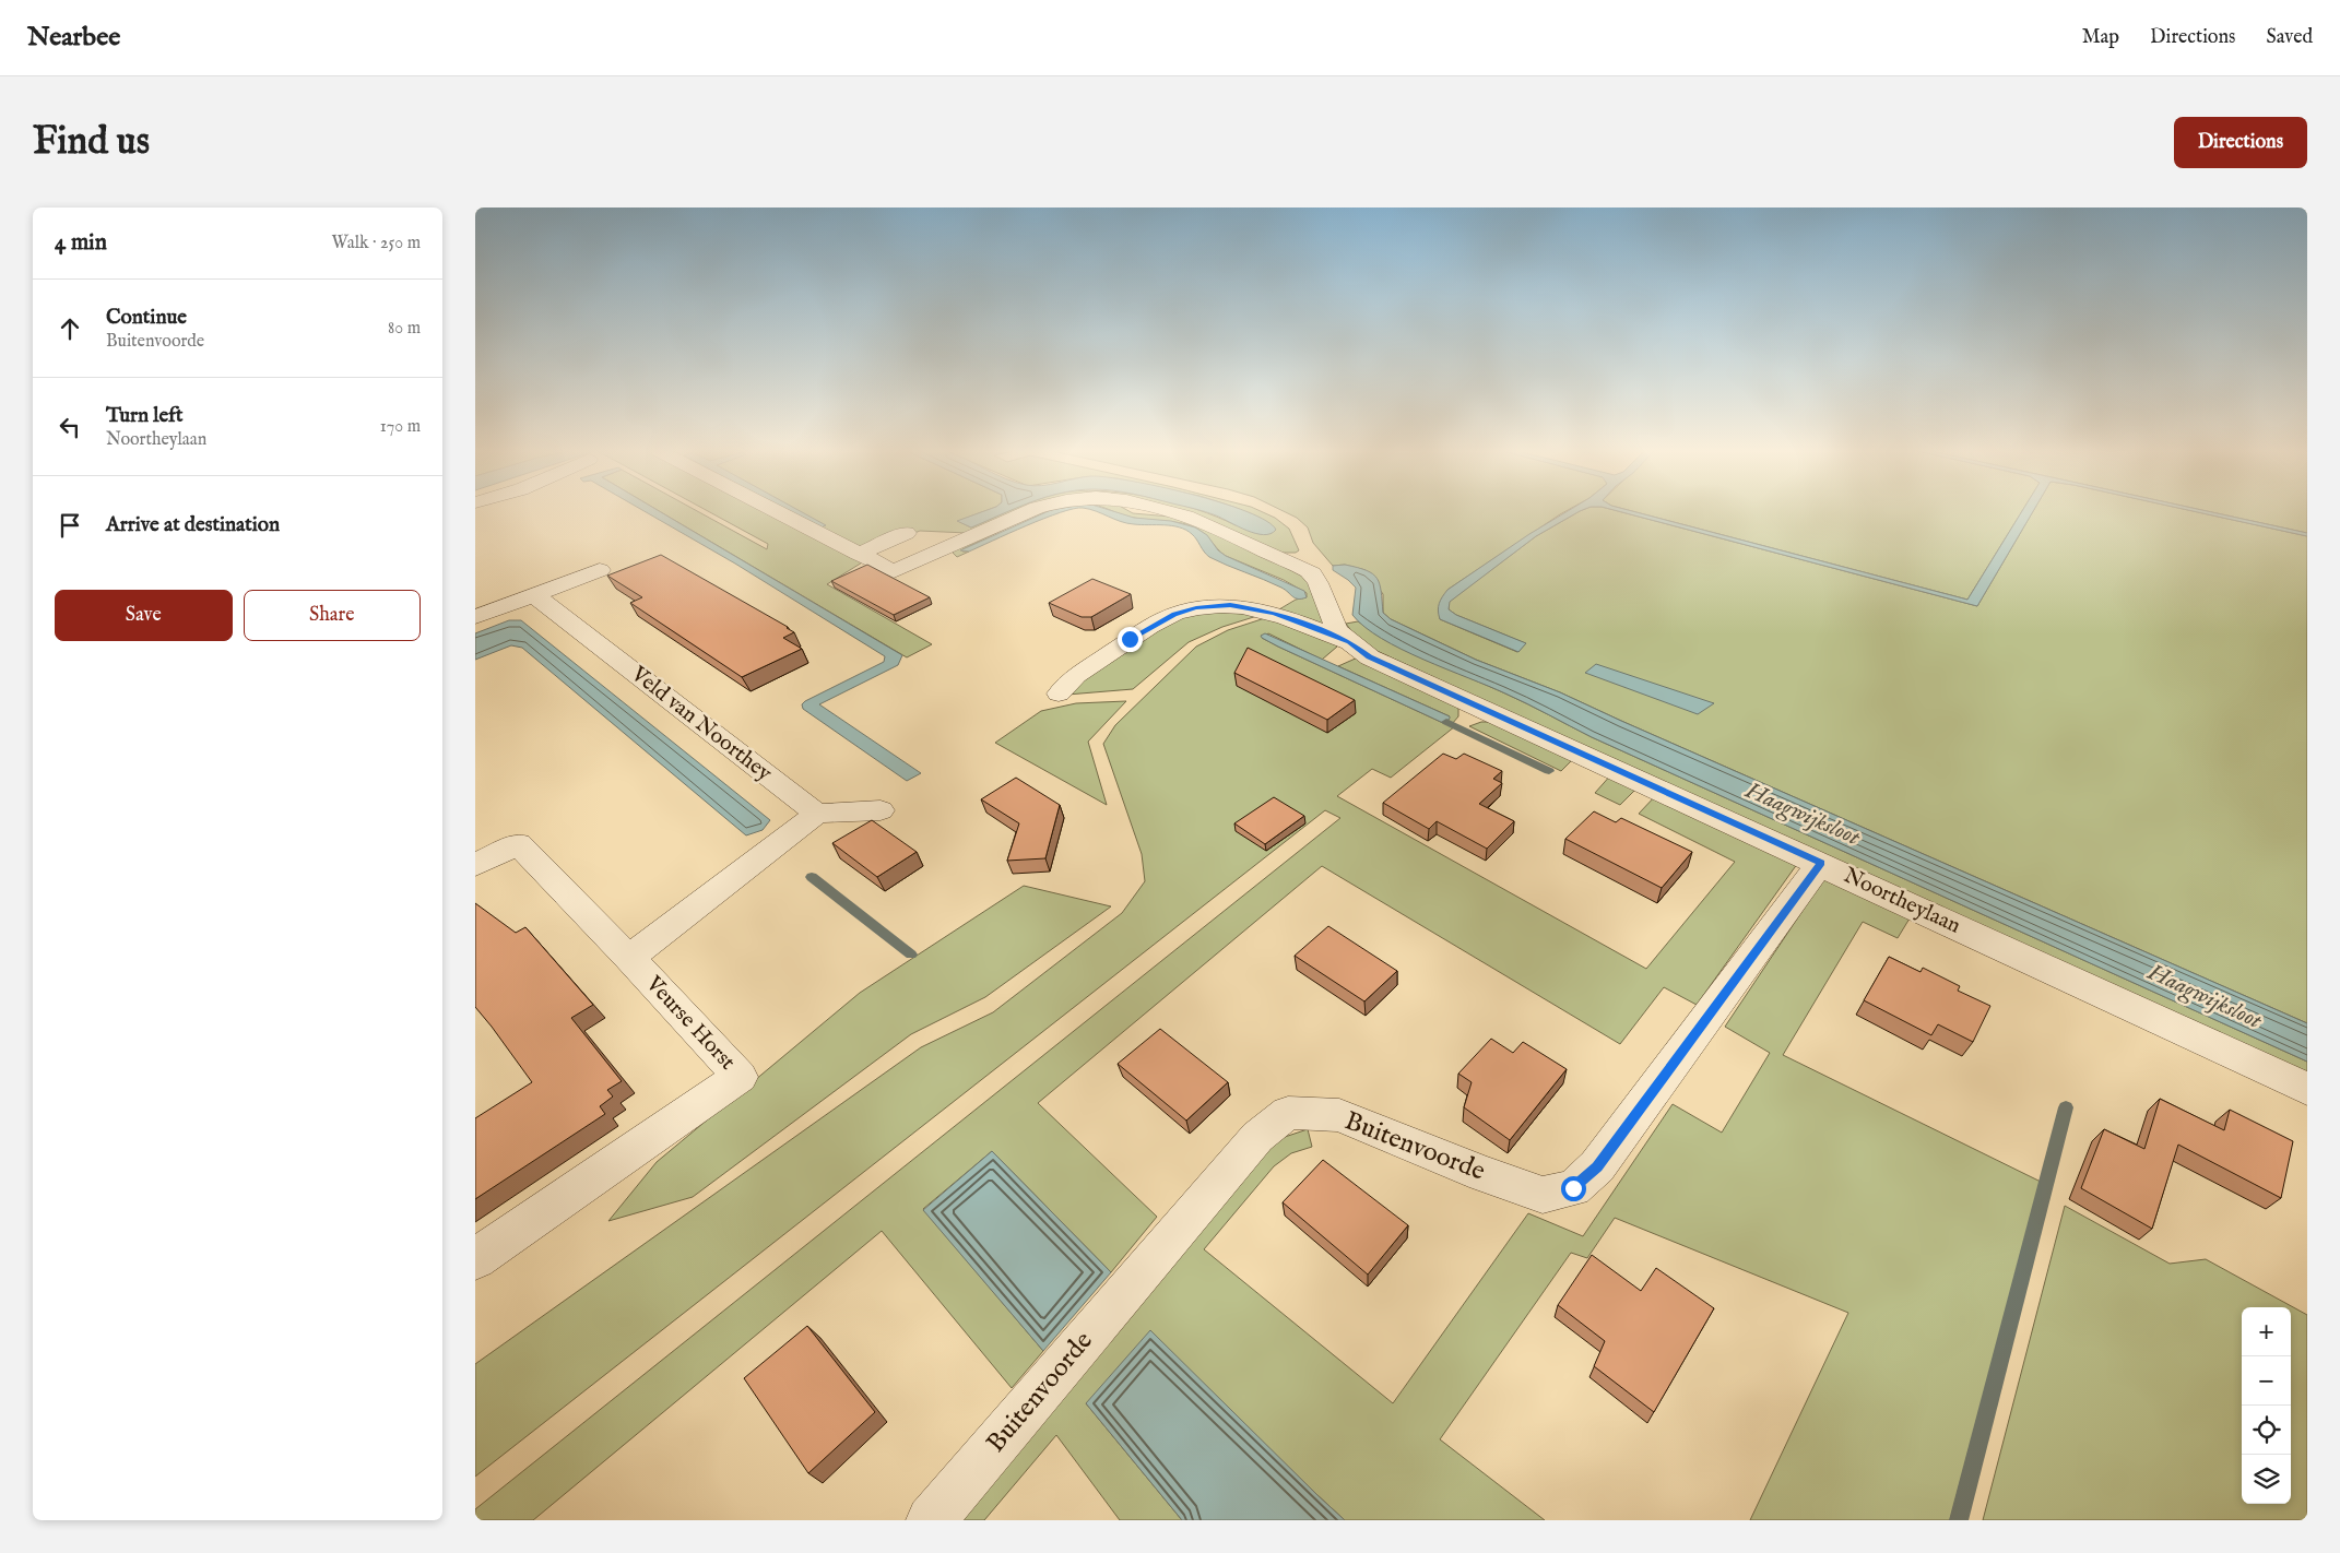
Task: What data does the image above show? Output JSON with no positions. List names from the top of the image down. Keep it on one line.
{"streets":{"street":["Veld van Noorthey","Noortheylaan","Veurse Horst","Buitenvoorde"]},"crossings":[["Noortheylaan","Buitenvoorde"]],"water":["Haagwijksloot"],"page":{"header":"Nearbee","nav":["Map","Directions","Saved"],"buttons":["Directions",["Save","Share"]],"title":"Find us","heading":["4 min","Walk · 250 m"],"list":[["Continue","Buitenvoorde","80 m"],["Turn left","Noortheylaan","170 m"],"Arrive at destination"],"map_buttons":["+","−"]}}
